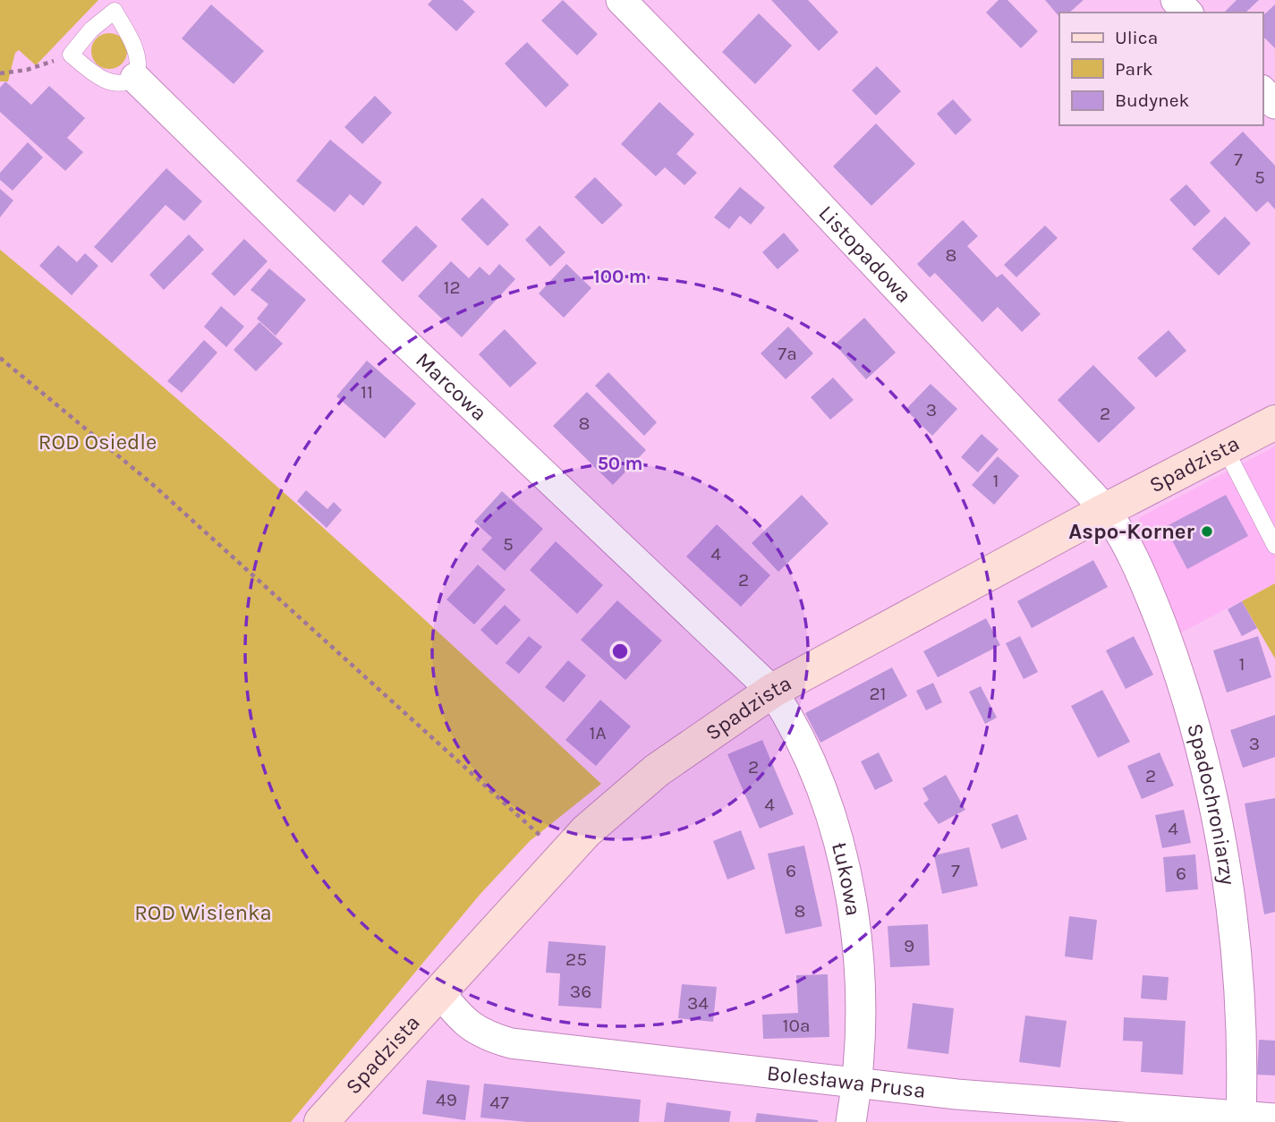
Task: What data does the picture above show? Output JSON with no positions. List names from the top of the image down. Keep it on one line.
{"streets":{"street":["Listopadowa","Marcowa","Spadzista","Spadochroniarzy","Łukowa","Bolesława Prusa"]},"crossings":[["Listopadowa","Spadzista"],["Listopadowa","Spadochroniarzy"],["Marcowa","Spadzista"],["Marcowa","Łukowa"],["Spadzista","Spadochroniarzy"],["Spadzista","Łukowa"],["Spadzista","Bolesława Prusa"],["Spadochroniarzy","Bolesława Prusa"],["Łukowa","Bolesława Prusa"]],"parks":["ROD Osiedle","ROD Wisienka"],"places":["Aspo-Korner"],"house_numbers":["7","5","8","12","7a","11","3","2","8","1","5","4","2","1","21","1A","3","2","2","4","4","6","7","6","8","9","25","36","34","10a","49","47"],"legend":["Ulica","Park","Budynek"],"rings":["100 m","50 m"]}
